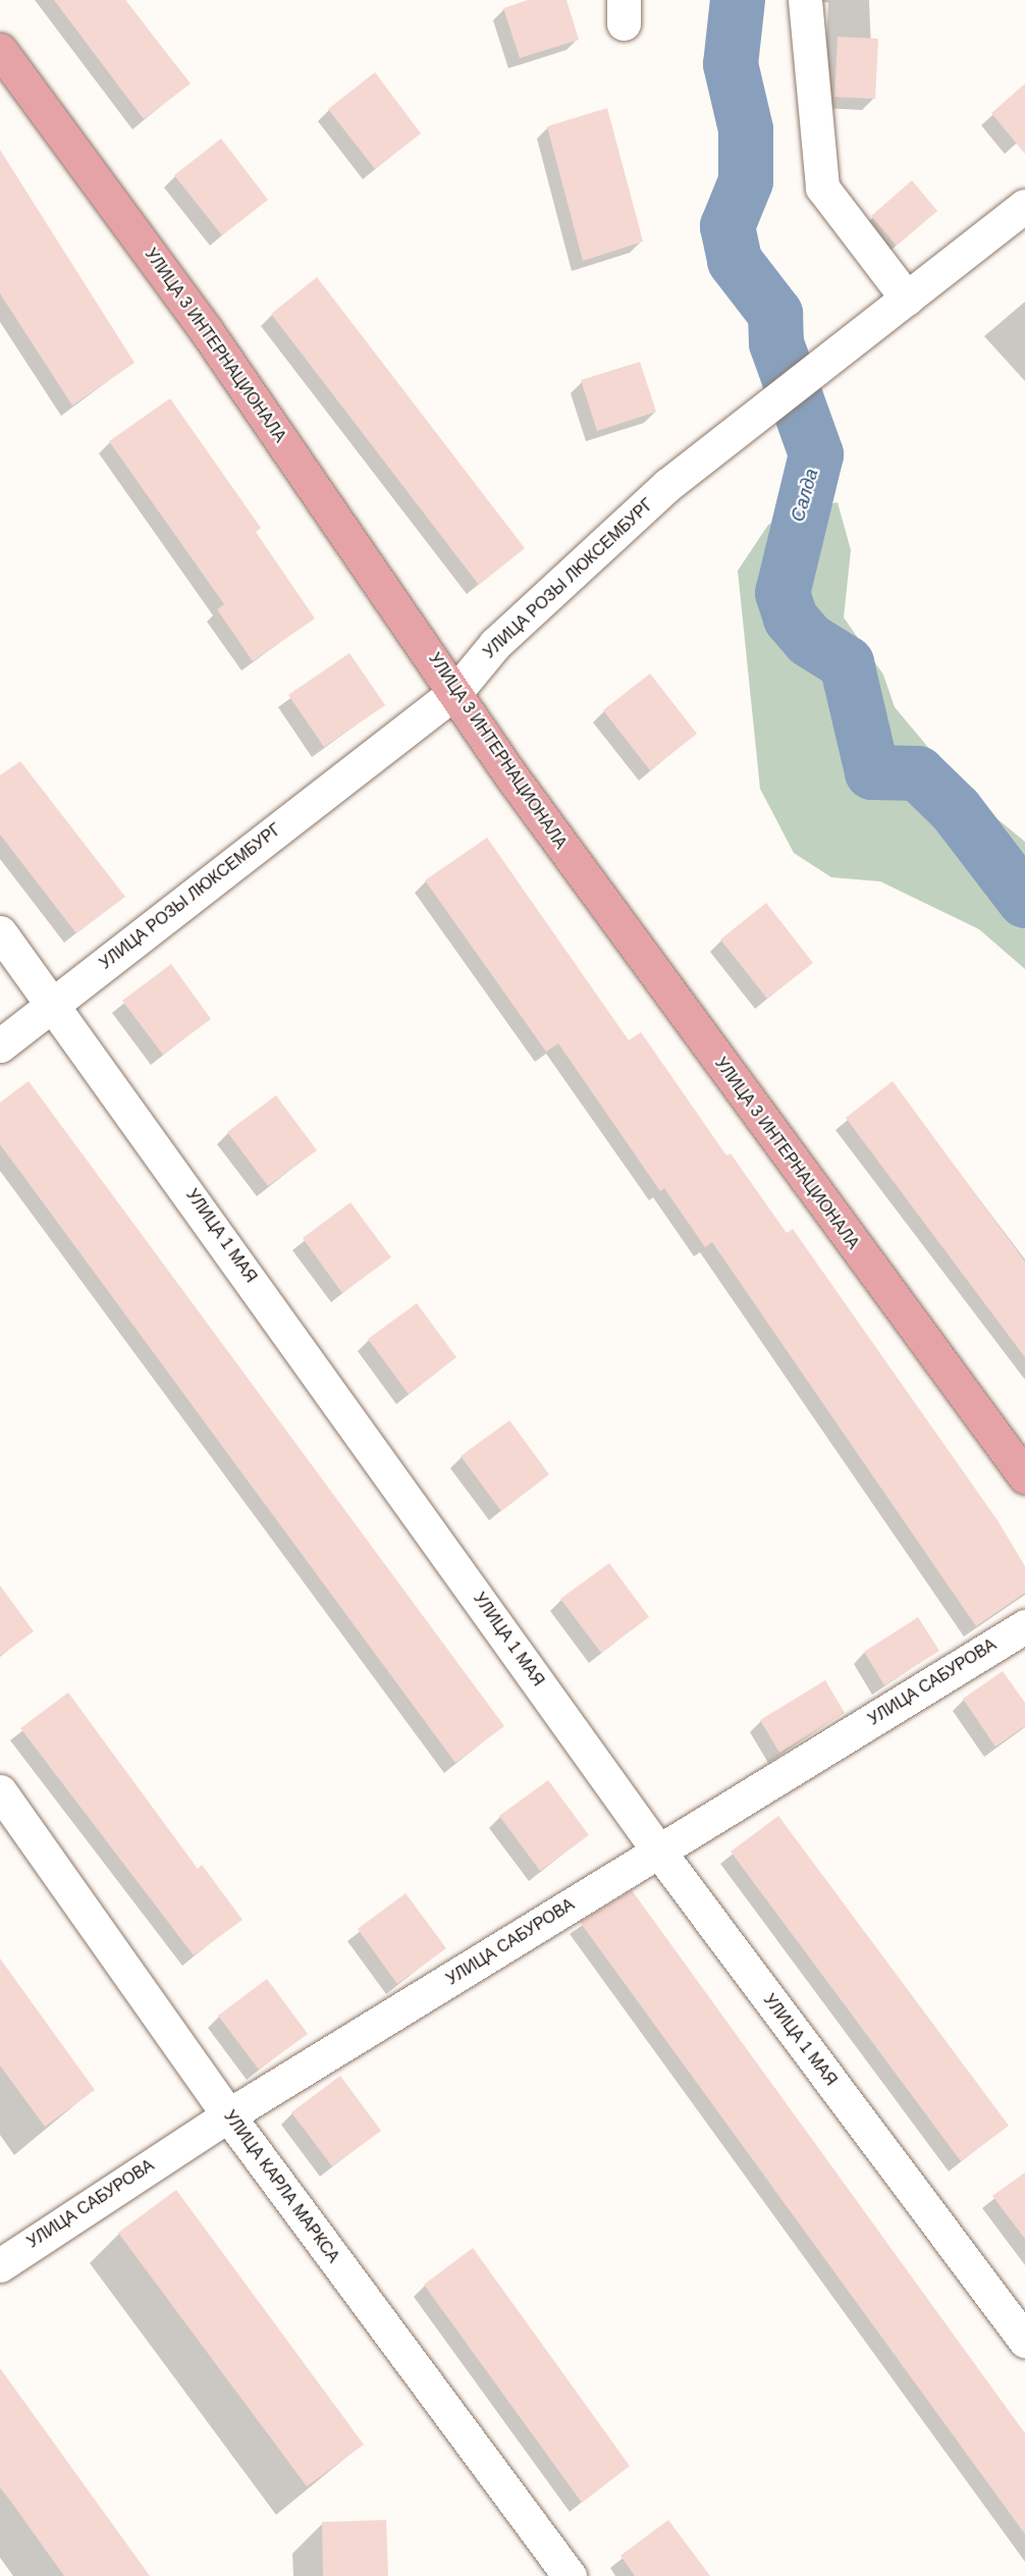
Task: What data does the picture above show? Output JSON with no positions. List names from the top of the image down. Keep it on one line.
{"streets":{"main road":["УЛИЦА 3 ИНТЕРНАЦИОНАЛА"],"street":["УЛИЦА РОЗЫ ЛЮКСЕМБУРГ","УЛИЦА 1 МАЯ","УЛИЦА САБУРОВА","УЛИЦА КАРЛА МАРКСА"]},"crossings":[["УЛИЦА 3 ИНТЕРНАЦИОНАЛА","УЛИЦА РОЗЫ ЛЮКСЕМБУРГ"],["УЛИЦА РОЗЫ ЛЮКСЕМБУРГ","УЛИЦА 1 МАЯ"],["УЛИЦА 1 МАЯ","УЛИЦА САБУРОВА"],["УЛИЦА САБУРОВА","УЛИЦА КАРЛА МАРКСА"]],"water":["Салда"]}
